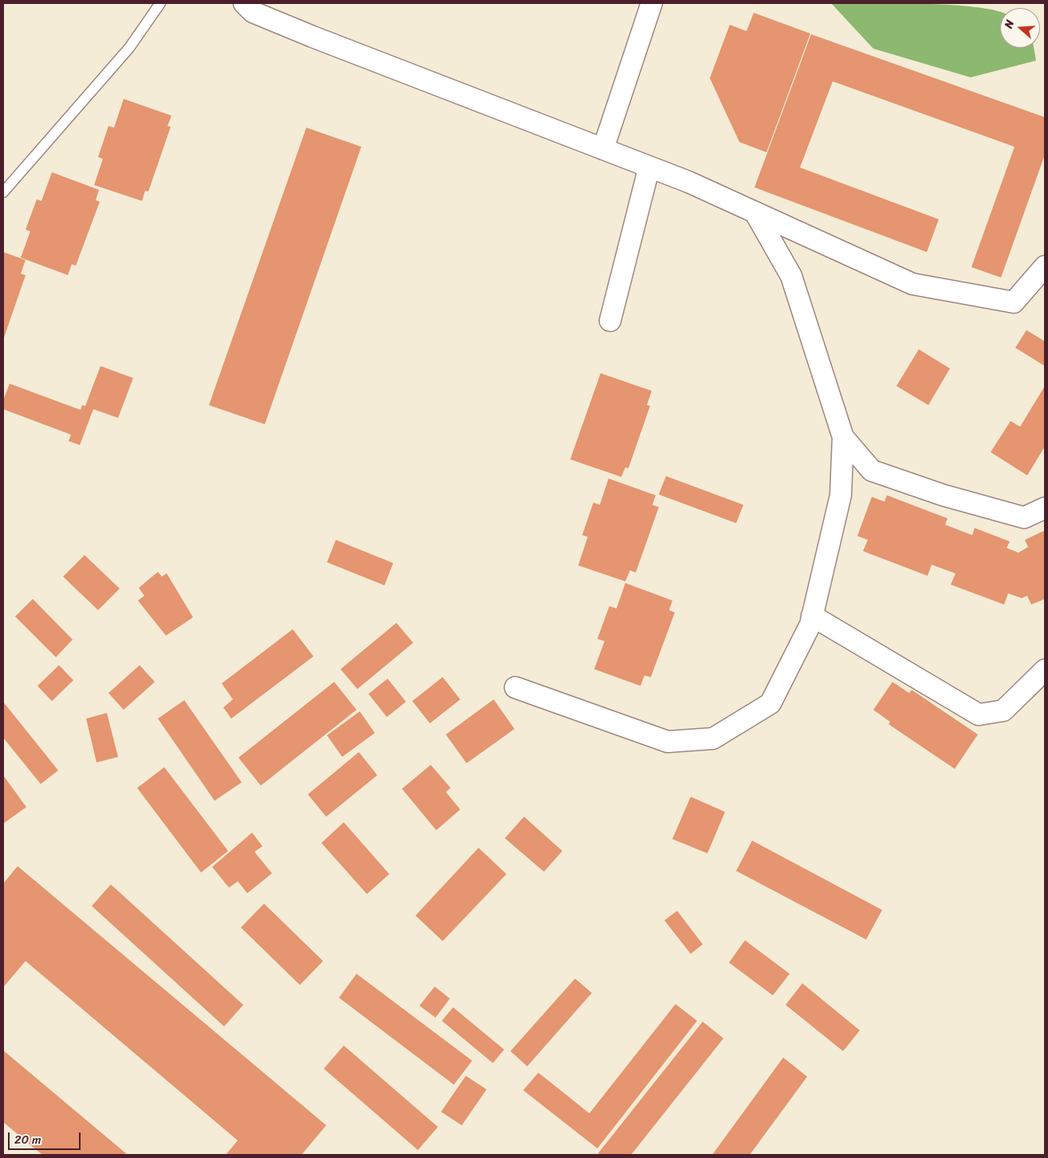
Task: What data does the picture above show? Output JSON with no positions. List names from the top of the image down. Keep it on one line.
{"scale_bar":"20 m","north":"left"}
